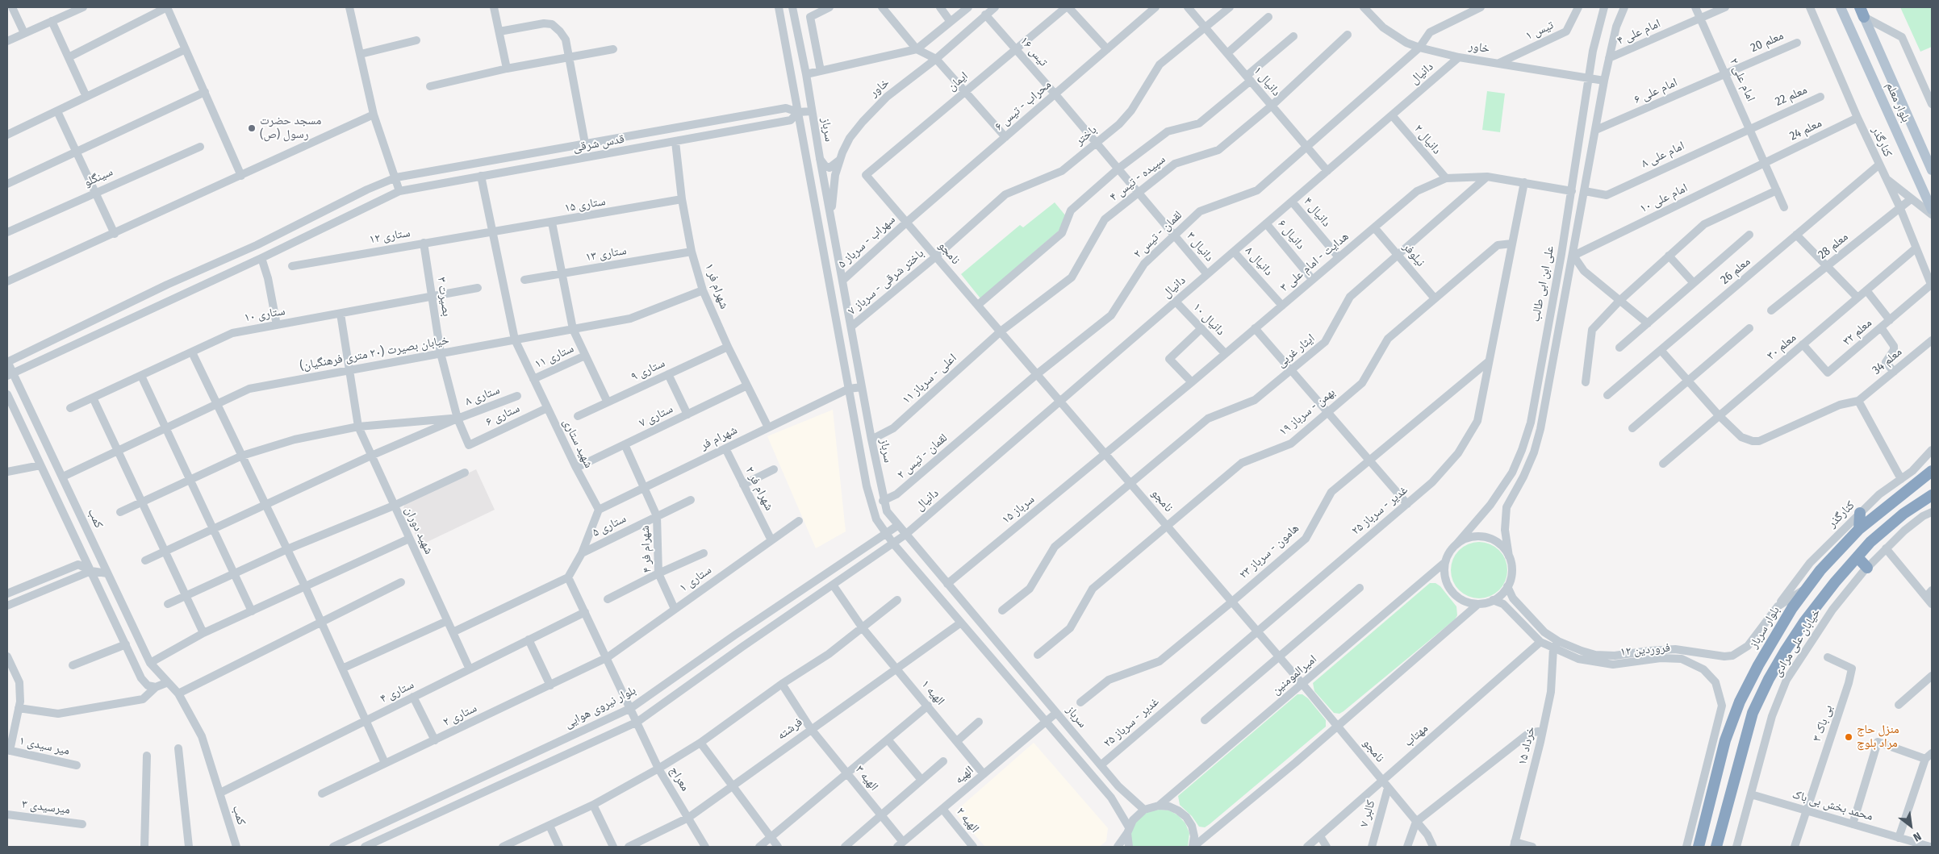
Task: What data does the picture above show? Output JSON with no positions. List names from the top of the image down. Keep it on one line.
{"streets":{"highway":["بلوار سرباز"],"main road":["بلوار معلم"],"street":["تیس ۱","امام علی ۴","معلم 20","خاور","تیس ۱۶","دانیال","امام علی ۲","ایمان","دانیال ۱","امام علی ۶","معلم 22","محراب - تیس ۶","سرباز","معلم 24","باختر","دانیال ۲","کنارگذر","قدس شرقی","امام علی ۸","سینگلو","سپیده - تیس ۴","امام علی ۱۰","ستاری ۱۵","دانیال ۴","لقمان - تیس ۲","دانیال ۶","ستاری ۱۲","سهراب - سرباز ۵","معلم 28","دانیال ۳","نامجو","ستاری ۱۳","نیلوفر","دانیال ۸","هدایت - امام علی ۳","معلم 26","باختر شرقی - سرباز ۷","علی ابن ابی طالب","شهرام فر ۱","بصیرت ۳","ستاری ۱۰","دانیال ۱۰","معلم ۳۲","معلم ۳۰","ایثار غربی","خیابان بصیرت (۲۰ متری فرهنگیان)","ستاری ۱۱","معلم 34","ستاری ۹","اعلی - سرباز ۱۱","ستاری ۸","بهمن - سرباز ۱۹","ستاری ۶","ستاری ۷","شهرام فر","شهید ستاری","شهرام فر ۲","سرباز ۱۵","غدیر - سرباز ۲۵","کمب","ستاری ۵","شهید دوران","شهرام فر ۴","هامون - سرباز ۲۳","ستاری ۱","خیابان علی مرادی","۱۲ فروردین","امیرالمومنین","ستاری ۴","الهیه ۱","بلوار نیروی هوایی","ستاری ۲","بی باک ۳","فرشته","مهتاب","میر سیدی ۱","۱۵ خرداد","الهیه","الهیه ۳","معراج","محمد بخش بی باک","میرسیدی ۳","کالبر ۷","الهیه ۲"]},"crossings":[["تیس ۱","خاور"],["امام علی ۴","امام علی ۲"],["امام علی ۴","علی ابن ابی طالب"],["معلم 20","امام علی ۲"],["معلم 20","امام علی ۶"],["خاور","تیس ۱۶"],["خاور","دانیال"],["خاور","سرباز"],["خاور","لقمان - تیس ۲"],["خاور","علی ابن ابی طالب"],["تیس ۱۶","ایمان"],["تیس ۱۶","محراب - تیس ۶"],["تیس ۱۶","باختر"],["تیس ۱۶","دانیال ۳"],["دانیال","دانیال ۱"],["دانیال","سرباز"],["دانیال","دانیال ۲"],["دانیال","دانیال ۴"],["دانیال","دانیال ۶"],["دانیال","دانیال ۳"],["دانیال","نامجو"],["دانیال","دانیال ۸"],["دانیال","دانیال ۱۰"],["امام علی ۲","امام علی ۶"],["امام علی ۲","معلم 22"],["امام علی ۲","معلم 24"],["امام علی ۲","امام علی ۸"],["امام علی ۲","امام علی ۱۰"],["ایمان","نامجو"],["دانیال ۱","باختر"],["دانیال ۱","سپیده - تیس ۴"],["دانیال ۱","لقمان - تیس ۲"],["امام علی ۶","علی ابن ابی طالب"],["معلم 22","امام علی ۸"],["محراب - تیس ۶","سهراب - سرباز ۵"],["محراب - تیس ۶","نامجو"],["سرباز","قدس شرقی"],["سرباز","لقمان - تیس ۲"],["سرباز","سهراب - سرباز ۵"],["سرباز","باختر شرقی - سرباز ۷"],["سرباز","اعلی - سرباز ۱۱"],["سرباز","شهرام فر"],["سرباز","سرباز ۱۵"],["سرباز","غدیر - سرباز ۲۵"],["سرباز","بلوار نیروی هوایی"],["سرباز","الهیه"],["معلم 24","کنارگذر"],["معلم 24","امام علی ۱۰"],["باختر","دانیال ۳"],["باختر","نامجو"],["باختر","باختر شرقی - سرباز ۷"],["دانیال ۲","هدایت - امام علی ۳"],["کنارگذر","معلم 28"],["کنارگذر","معلم 26"],["کنارگذر","معلم ۳۲"],["کنارگذر","معلم ۳۰"],["کنارگذر","۱۲ فروردین"],["قدس شرقی","شهرام فر ۱"],["قدس شرقی","شهید ستاری"],["امام علی ۸","علی ابن ابی طالب"],["سپیده - تیس ۴","دانیال ۳"],["سپیده - تیس ۴","نامجو"],["سپیده - تیس ۴","اعلی - سرباز ۱۱"],["امام علی ۱۰","علی ابن ابی طالب"],["ستاری ۱۵","ستاری ۱۲"],["ستاری ۱۵","شهرام فر ۱"],["ستاری ۱۵","شهید ستاری"],["دانیال ۴","هدایت - امام علی ۳"],["لقمان - تیس ۲","دانیال ۳"],["لقمان - تیس ۲","نامجو"],["دانیال ۶","هدایت - امام علی ۳"],["ستاری ۱۲","بصیرت ۳"],["ستاری ۱۲","شهید ستاری"],["سهراب - سرباز ۵","نامجو"],["نامجو","هدایت - امام علی ۳"],["نامجو","باختر شرقی - سرباز ۷"],["نامجو","ایثار غربی"],["نامجو","اعلی - سرباز ۱۱"],["نامجو","بهمن - سرباز ۱۹"],["نامجو","سرباز ۱۵"],["نامجو","غدیر - سرباز ۲۵"],["نامجو","هامون - سرباز ۲۳"],["نامجو","امیرالمومنین"],["نامجو","مهتاب"],["نامجو","کالبر ۷"],["ستاری ۱۳","شهرام فر ۱"],["نیلوفر","هدایت - امام علی ۳"],["نیلوفر","ایثار غربی"],["نیلوفر","بهمن - سرباز ۱۹"],["دانیال ۸","هدایت - امام علی ۳"],["هدایت - امام علی ۳","علی ابن ابی طالب"],["هدایت - امام علی ۳","دانیال ۱۰"],["هدایت - امام علی ۳","ایثار غربی"],["هدایت - امام علی ۳","سرباز ۱۵"],["هدایت - امام علی ۳","غدیر - سرباز ۲۵"],["علی ابن ابی طالب","۱۲ فروردین"],["علی ابن ابی طالب","امیرالمومنین"],["شهرام فر ۱","خیابان بصیرت (۲۰ متری فرهنگیان)"],["شهرام فر ۱","ستاری ۹"],["شهرام فر ۱","ستاری ۷"],["شهرام فر ۱","شهرام فر"],["بصیرت ۳","ستاری ۱۰"],["بصیرت ۳","خیابان بصیرت (۲۰ متری فرهنگیان)"],["بصیرت ۳","ستاری ۸"],["بصیرت ۳","ستاری ۶"],["ستاری ۱۰","شهید دوران"],["معلم ۳۲","معلم ۳۰"],["خیابان بصیرت (۲۰ متری فرهنگیان)","شهید ستاری"],["خیابان بصیرت (۲۰ متری فرهنگیان)","کمب"],["خیابان بصیرت (۲۰ متری فرهنگیان)","شهید دوران"],["ستاری ۱۱","شهید ستاری"],["بهمن - سرباز ۱۹","غدیر - سرباز ۲۵"],["ستاری ۶","شهید ستاری"],["ستاری ۷","شهید ستاری"],["ستاری ۷","شهرام فر ۴"],["شهرام فر","شهید ستاری"],["شهرام فر","شهرام فر ۲"],["شهرام فر","شهرام فر ۴"],["شهرام فر ۲","ستاری ۱"],["غدیر - سرباز ۲۵","هامون - سرباز ۲۳"],["کمب","ستاری ۴"],["ستاری ۵","شهرام فر ۴"],["شهید دوران","ستاری ۴"],["شهرام فر ۴","ستاری ۱"],["ستاری ۱","ستاری ۲"],["بلوار سرباز","۱۲ فروردین"],["خیابان علی مرادی","محمد بخش بی باک"],["۱۲ فروردین","امیرالمومنین"],["۱۲ فروردین","مهتاب"],["۱۲ فروردین","۱۵ خرداد"],["الهیه ۱","فرشته"],["الهیه ۱","الهیه"],["بلوار نیروی هوایی","معراج"],["بی باک ۳","محمد بخش بی باک"],["فرشته","الهیه ۳"],["فرشته","معراج"],["الهیه","الهیه ۳"],["الهیه","الهیه ۲"]],"places":["مسجد حضرت رسول (ص)","منزل حاج مراد بلوچ"],"north":"bottom right"}
